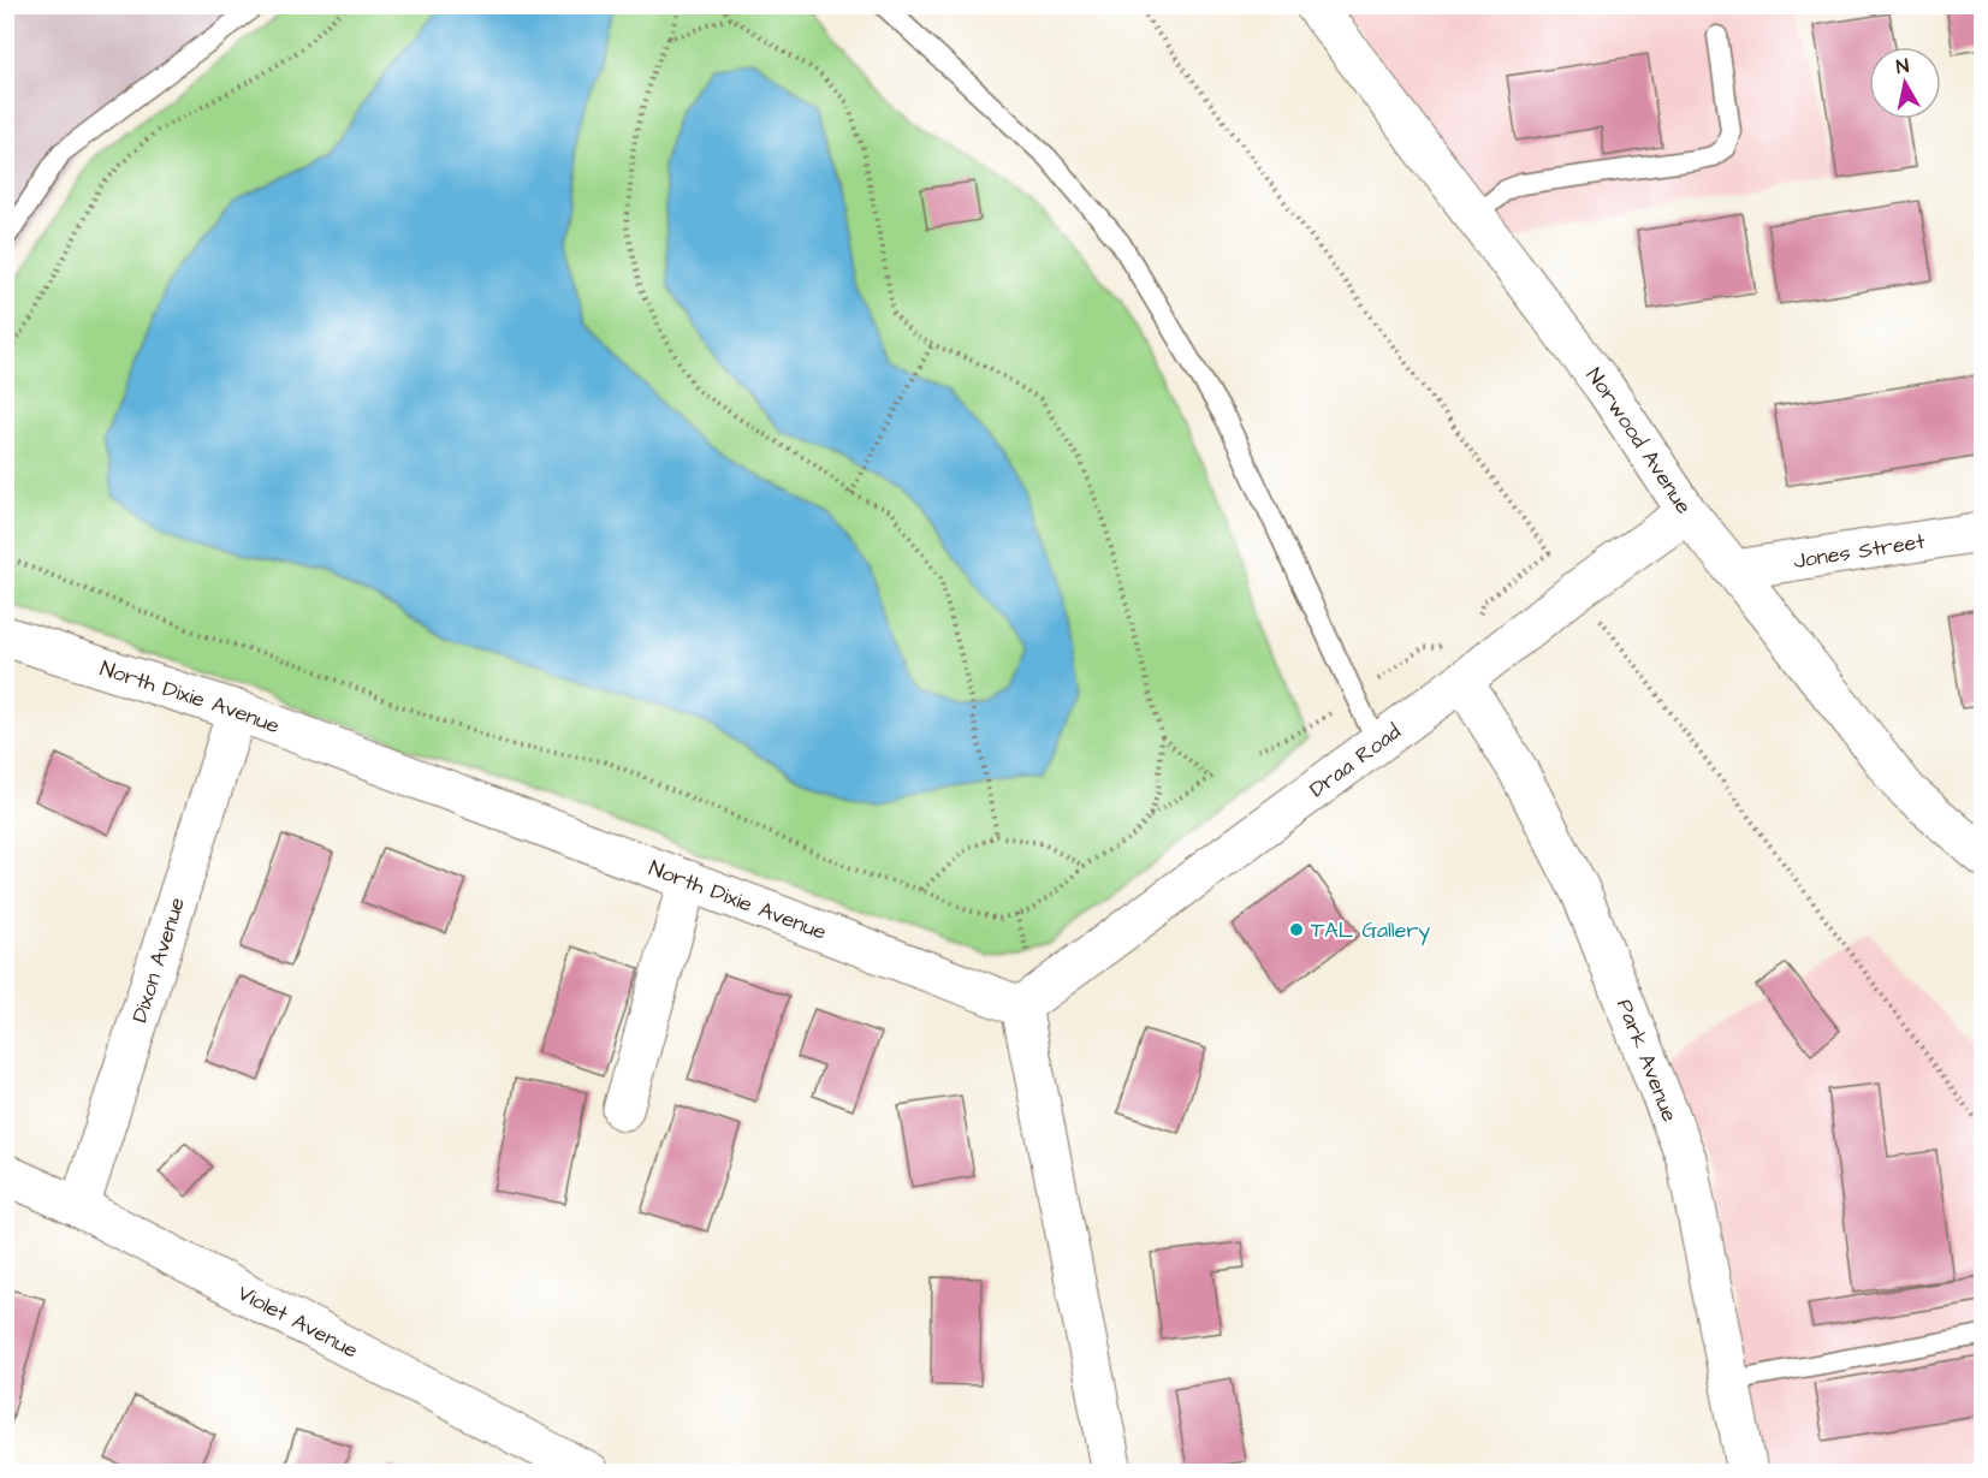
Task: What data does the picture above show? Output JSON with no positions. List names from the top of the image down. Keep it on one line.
{"streets":{"street":["Norwood Avenue","Jones Street","North Dixie Avenue","Draa Road","Dixon Avenue","Park Avenue","Violet Avenue"]},"crossings":[["Norwood Avenue","Jones Street"],["Norwood Avenue","Draa Road"],["North Dixie Avenue","Draa Road"],["North Dixie Avenue","Dixon Avenue"],["Draa Road","Park Avenue"],["Dixon Avenue","Violet Avenue"]],"places":["TAL Gallery"],"north":"top"}
